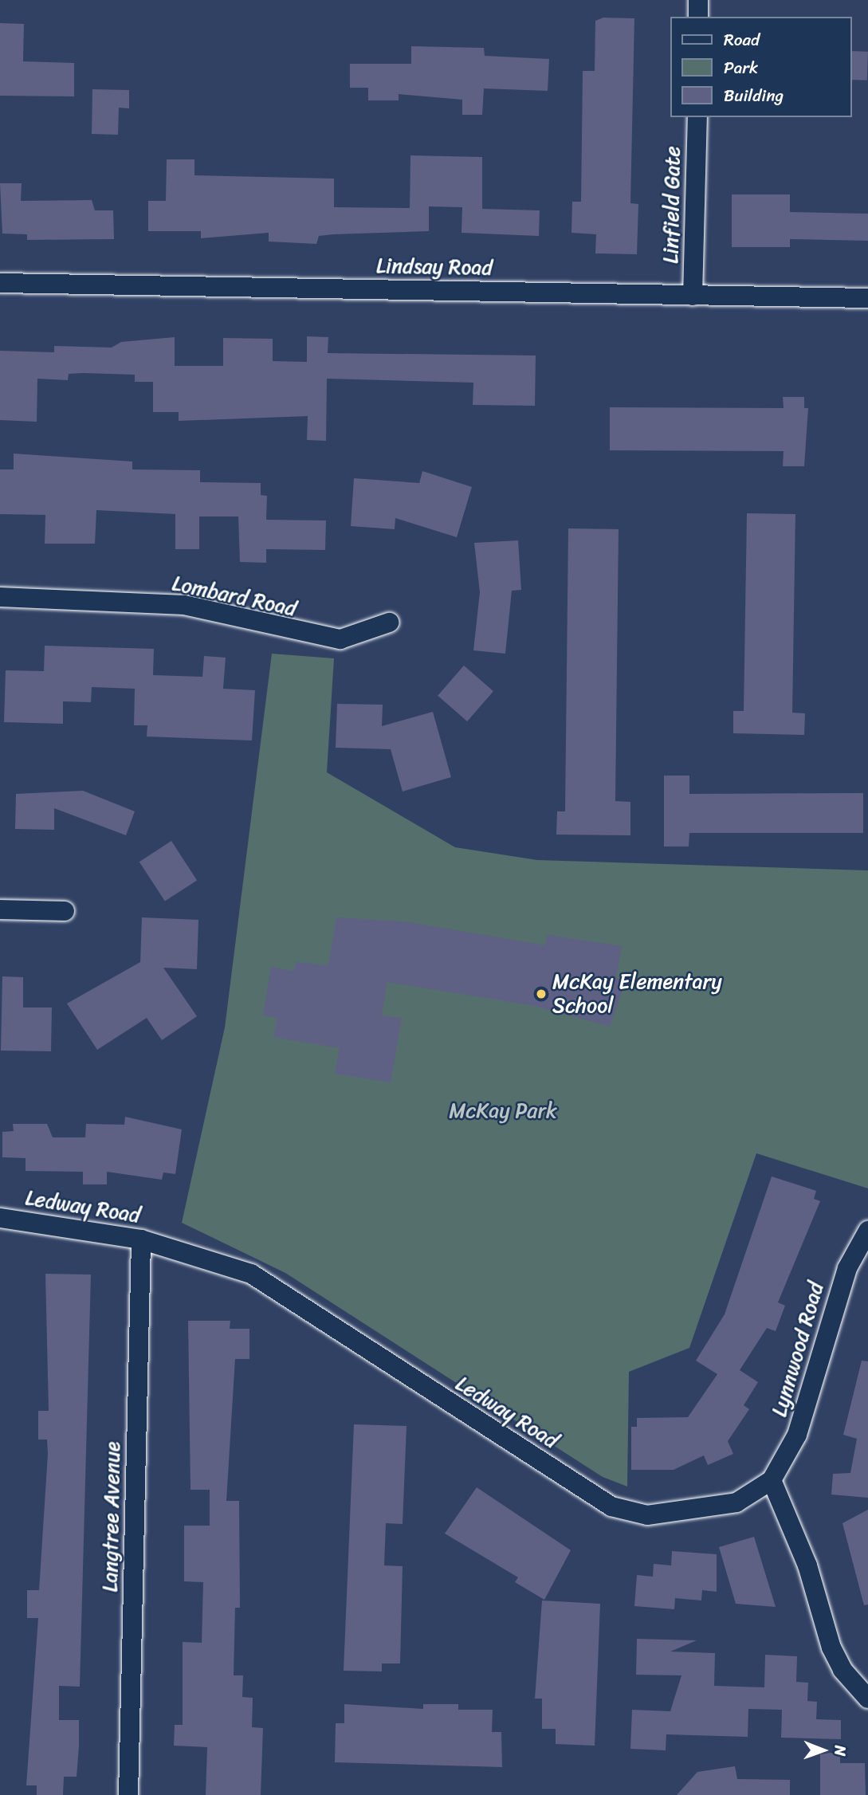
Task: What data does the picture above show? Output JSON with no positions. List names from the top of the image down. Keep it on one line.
{"streets":{"street":["Linfield Gate","Lindsay Road","Lombard Road","Ledway Road","Lynnwood Road","Langtree Avenue"]},"crossings":[["Linfield Gate","Lindsay Road"],["Ledway Road","Lynnwood Road"],["Ledway Road","Langtree Avenue"]],"parks":["McKay Park"],"places":["McKay Elementary School"],"legend":["Road","Park","Building"],"north":"right"}
